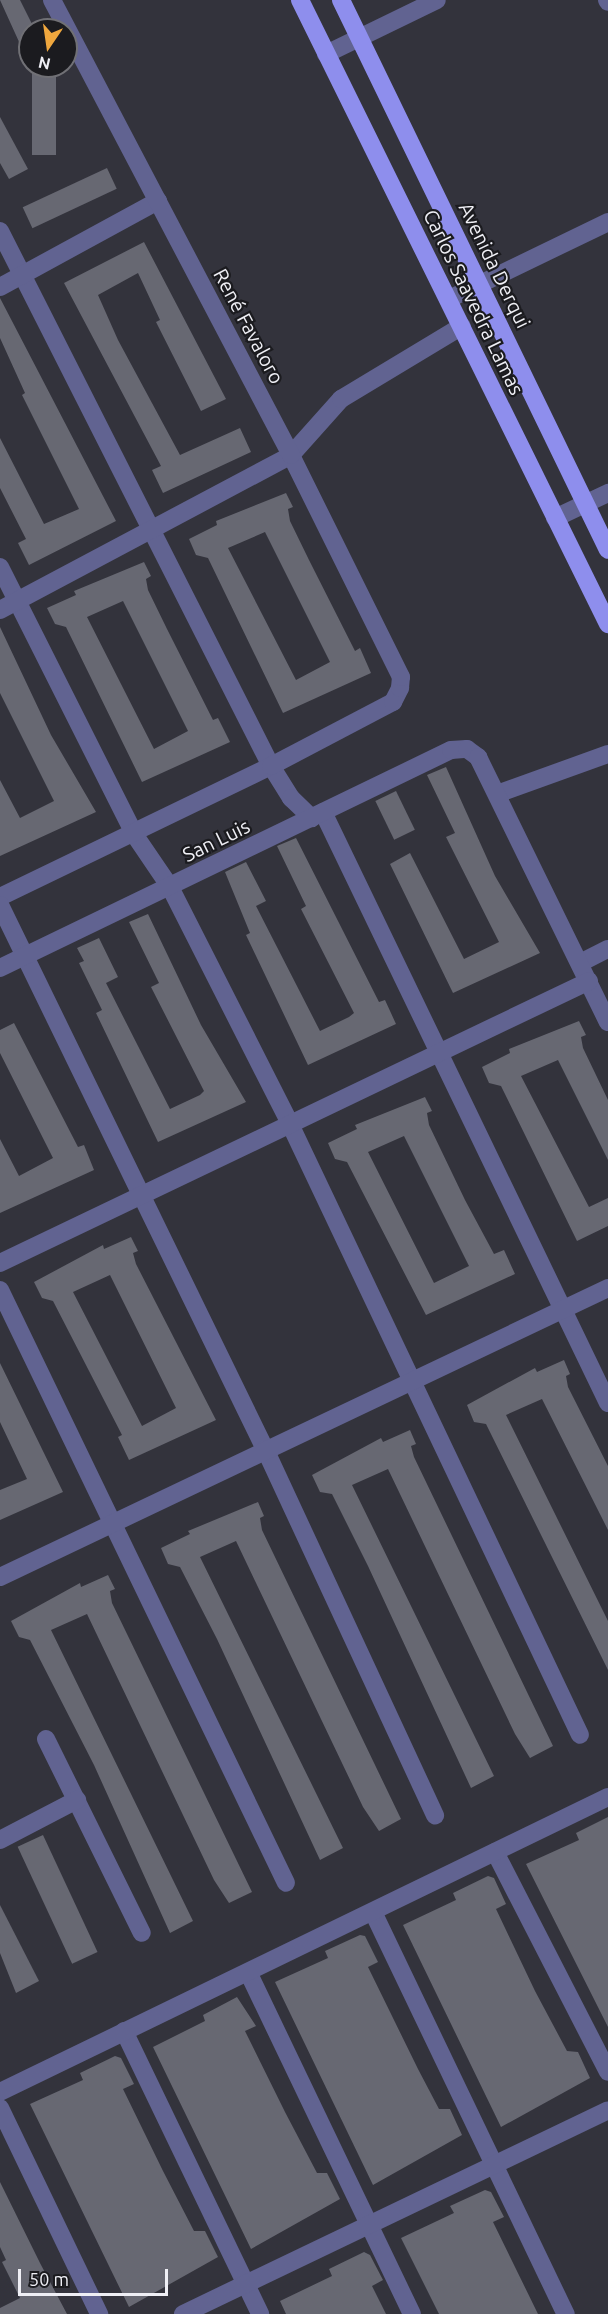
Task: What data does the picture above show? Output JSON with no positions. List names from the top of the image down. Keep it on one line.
{"streets":{"main road":["Avenida Derqui","Carlos Saavedra Lamas"],"street":["René Favaloro","San Luis"]},"scale_bar":"50 m","north":"bottom"}
